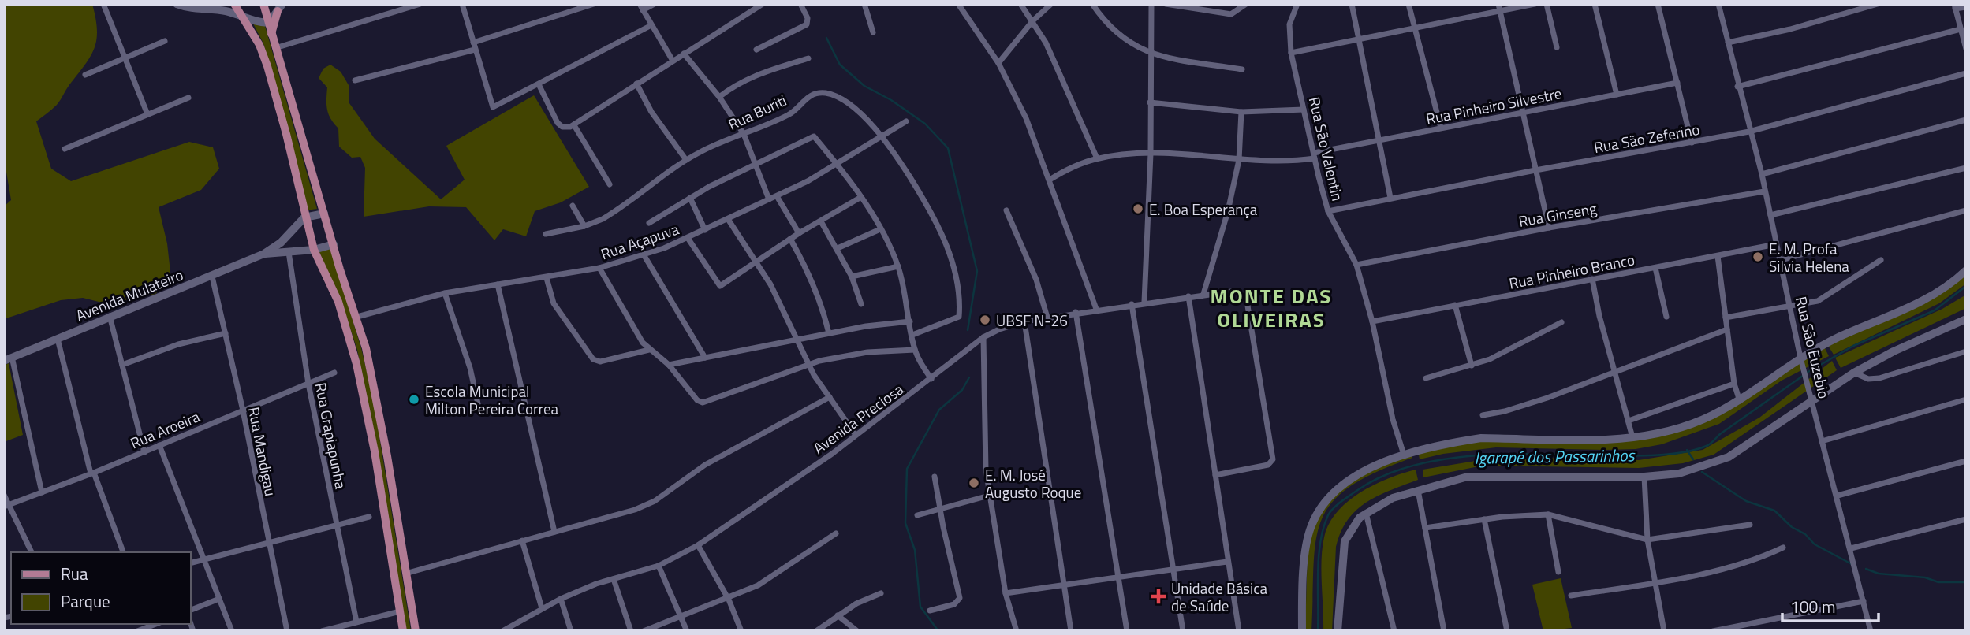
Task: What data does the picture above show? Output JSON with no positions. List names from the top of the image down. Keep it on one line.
{"streets":{"street":["Rua Pinheiro Silvestre","Rua Buriti","Rua São Zeferino","Rua São Valentin","Rua Ginseng","Rua Açapuva","Rua Pinheiro Branco","Avenida Mulateiro","Rua São Euzebio","Avenida Preciosa","Rua Aroeira","Rua Grapiapunha","Rua Mandigau"]},"crossings":[["Rua Pinheiro Silvestre","Rua São Valentin"],["Rua Buriti","Rua Açapuva"],["Rua São Zeferino","Rua São Valentin"],["Rua São Zeferino","Rua São Euzebio"],["Rua São Valentin","Rua Ginseng"],["Rua São Valentin","Rua Pinheiro Branco"],["Rua Ginseng","Rua São Euzebio"],["Rua Pinheiro Branco","Rua São Euzebio"],["Avenida Mulateiro","Rua Grapiapunha"],["Avenida Mulateiro","Rua Mandigau"],["Rua Aroeira","Rua Grapiapunha"],["Rua Aroeira","Rua Mandigau"]],"districts":["MONTE DAS OLIVEIRAS"],"water":["Igarapé dos Passarinhos"],"places":{"other":["E. Boa Esperança","E. M. Profa Silvia Helena","UBSF N-26","Escola Municipal Milton Pereira Correa","E. M. José Augusto Roque"],"health":["Unidade Básica de Saúde"]},"legend":["Rua","Parque"],"scale_bar":"100 m"}
